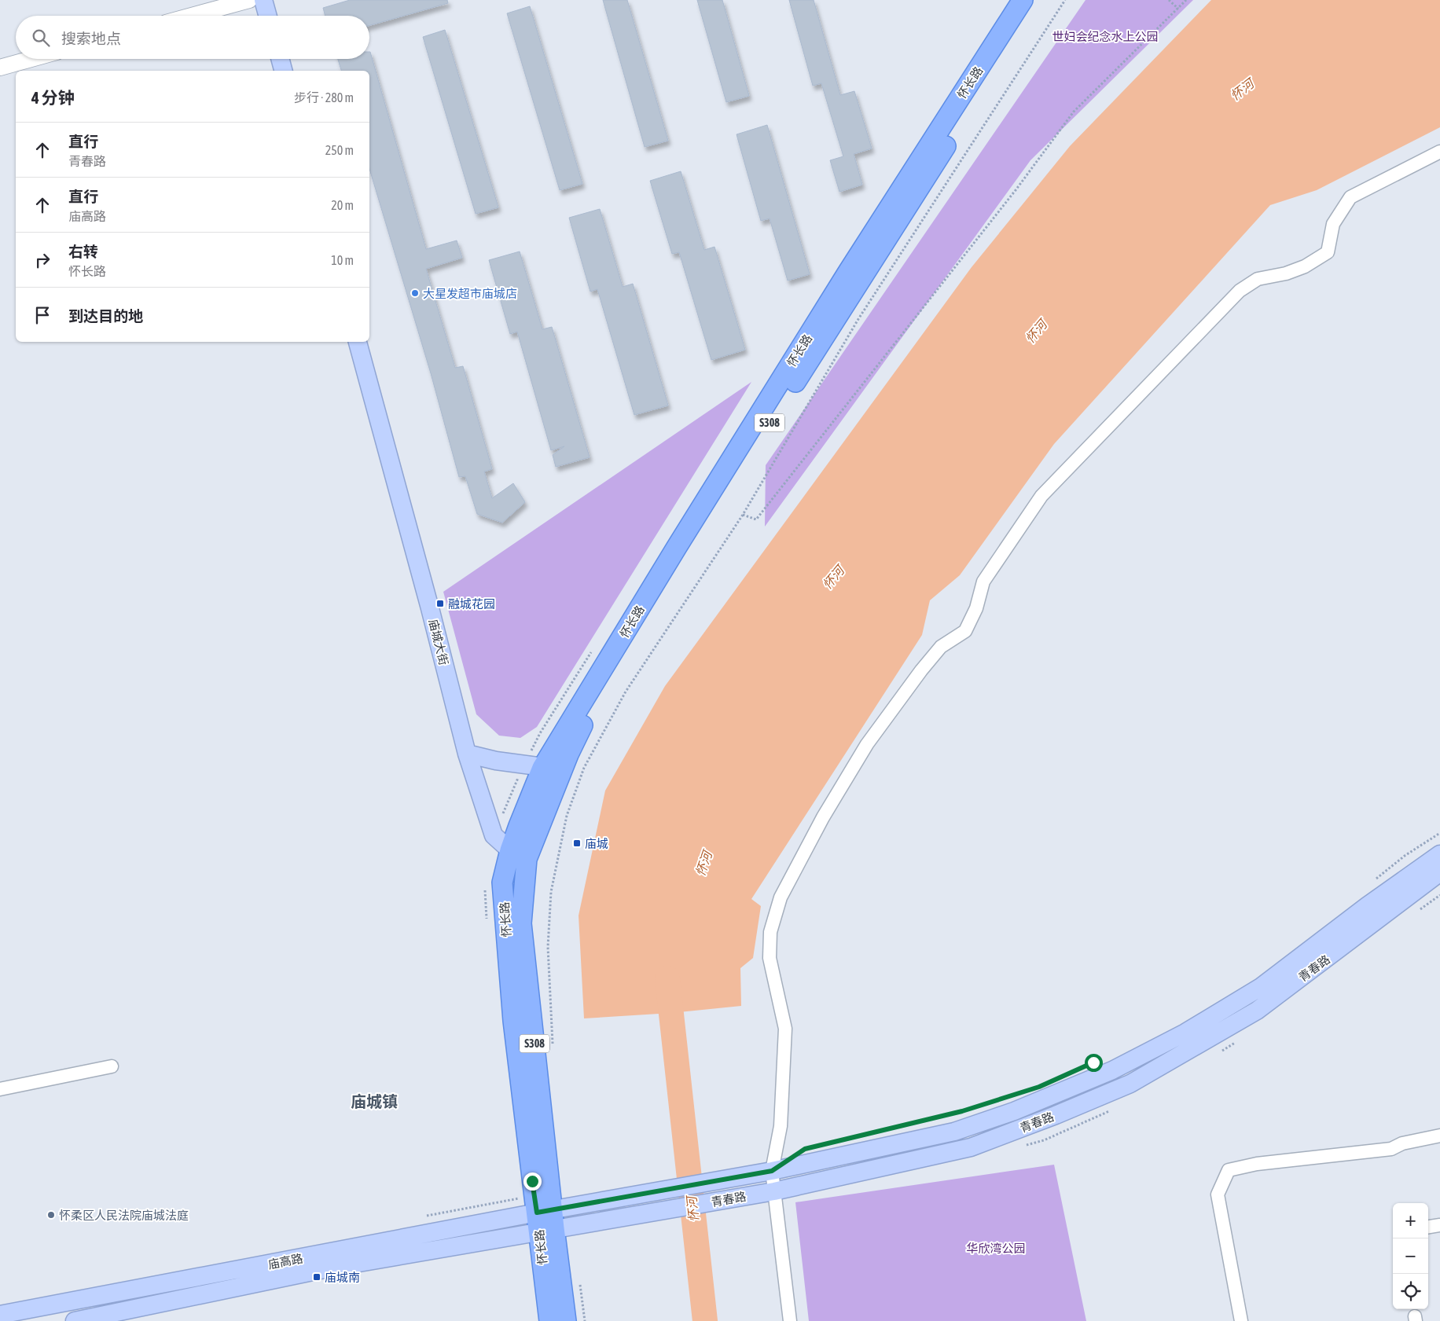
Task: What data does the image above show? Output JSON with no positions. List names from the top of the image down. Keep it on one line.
{"streets":{"main road":["怀长路","S308","庙城大街","青春路","庙高路"]},"crossings":[["怀长路","庙城大街"],["怀长路","青春路"],["怀长路","庙高路"],["青春路","庙高路"]],"districts":["庙城镇"],"water":["怀河"],"parks":["世妇会纪念水上公园","华欣湾公园"],"places":{"other":["大星发超市庙城店","怀柔区人民法院庙城法庭"],"transit":["融城花园","庙城","庙城南"]},"page":{"search":"搜索地点","heading":["4 分钟","步行 · 280 m"],"list":[["直行","青春路","250 m"],["直行","庙高路","20 m"],["右转","怀长路","10 m"],"到达目的地"],"map_buttons":["+","−"]}}
